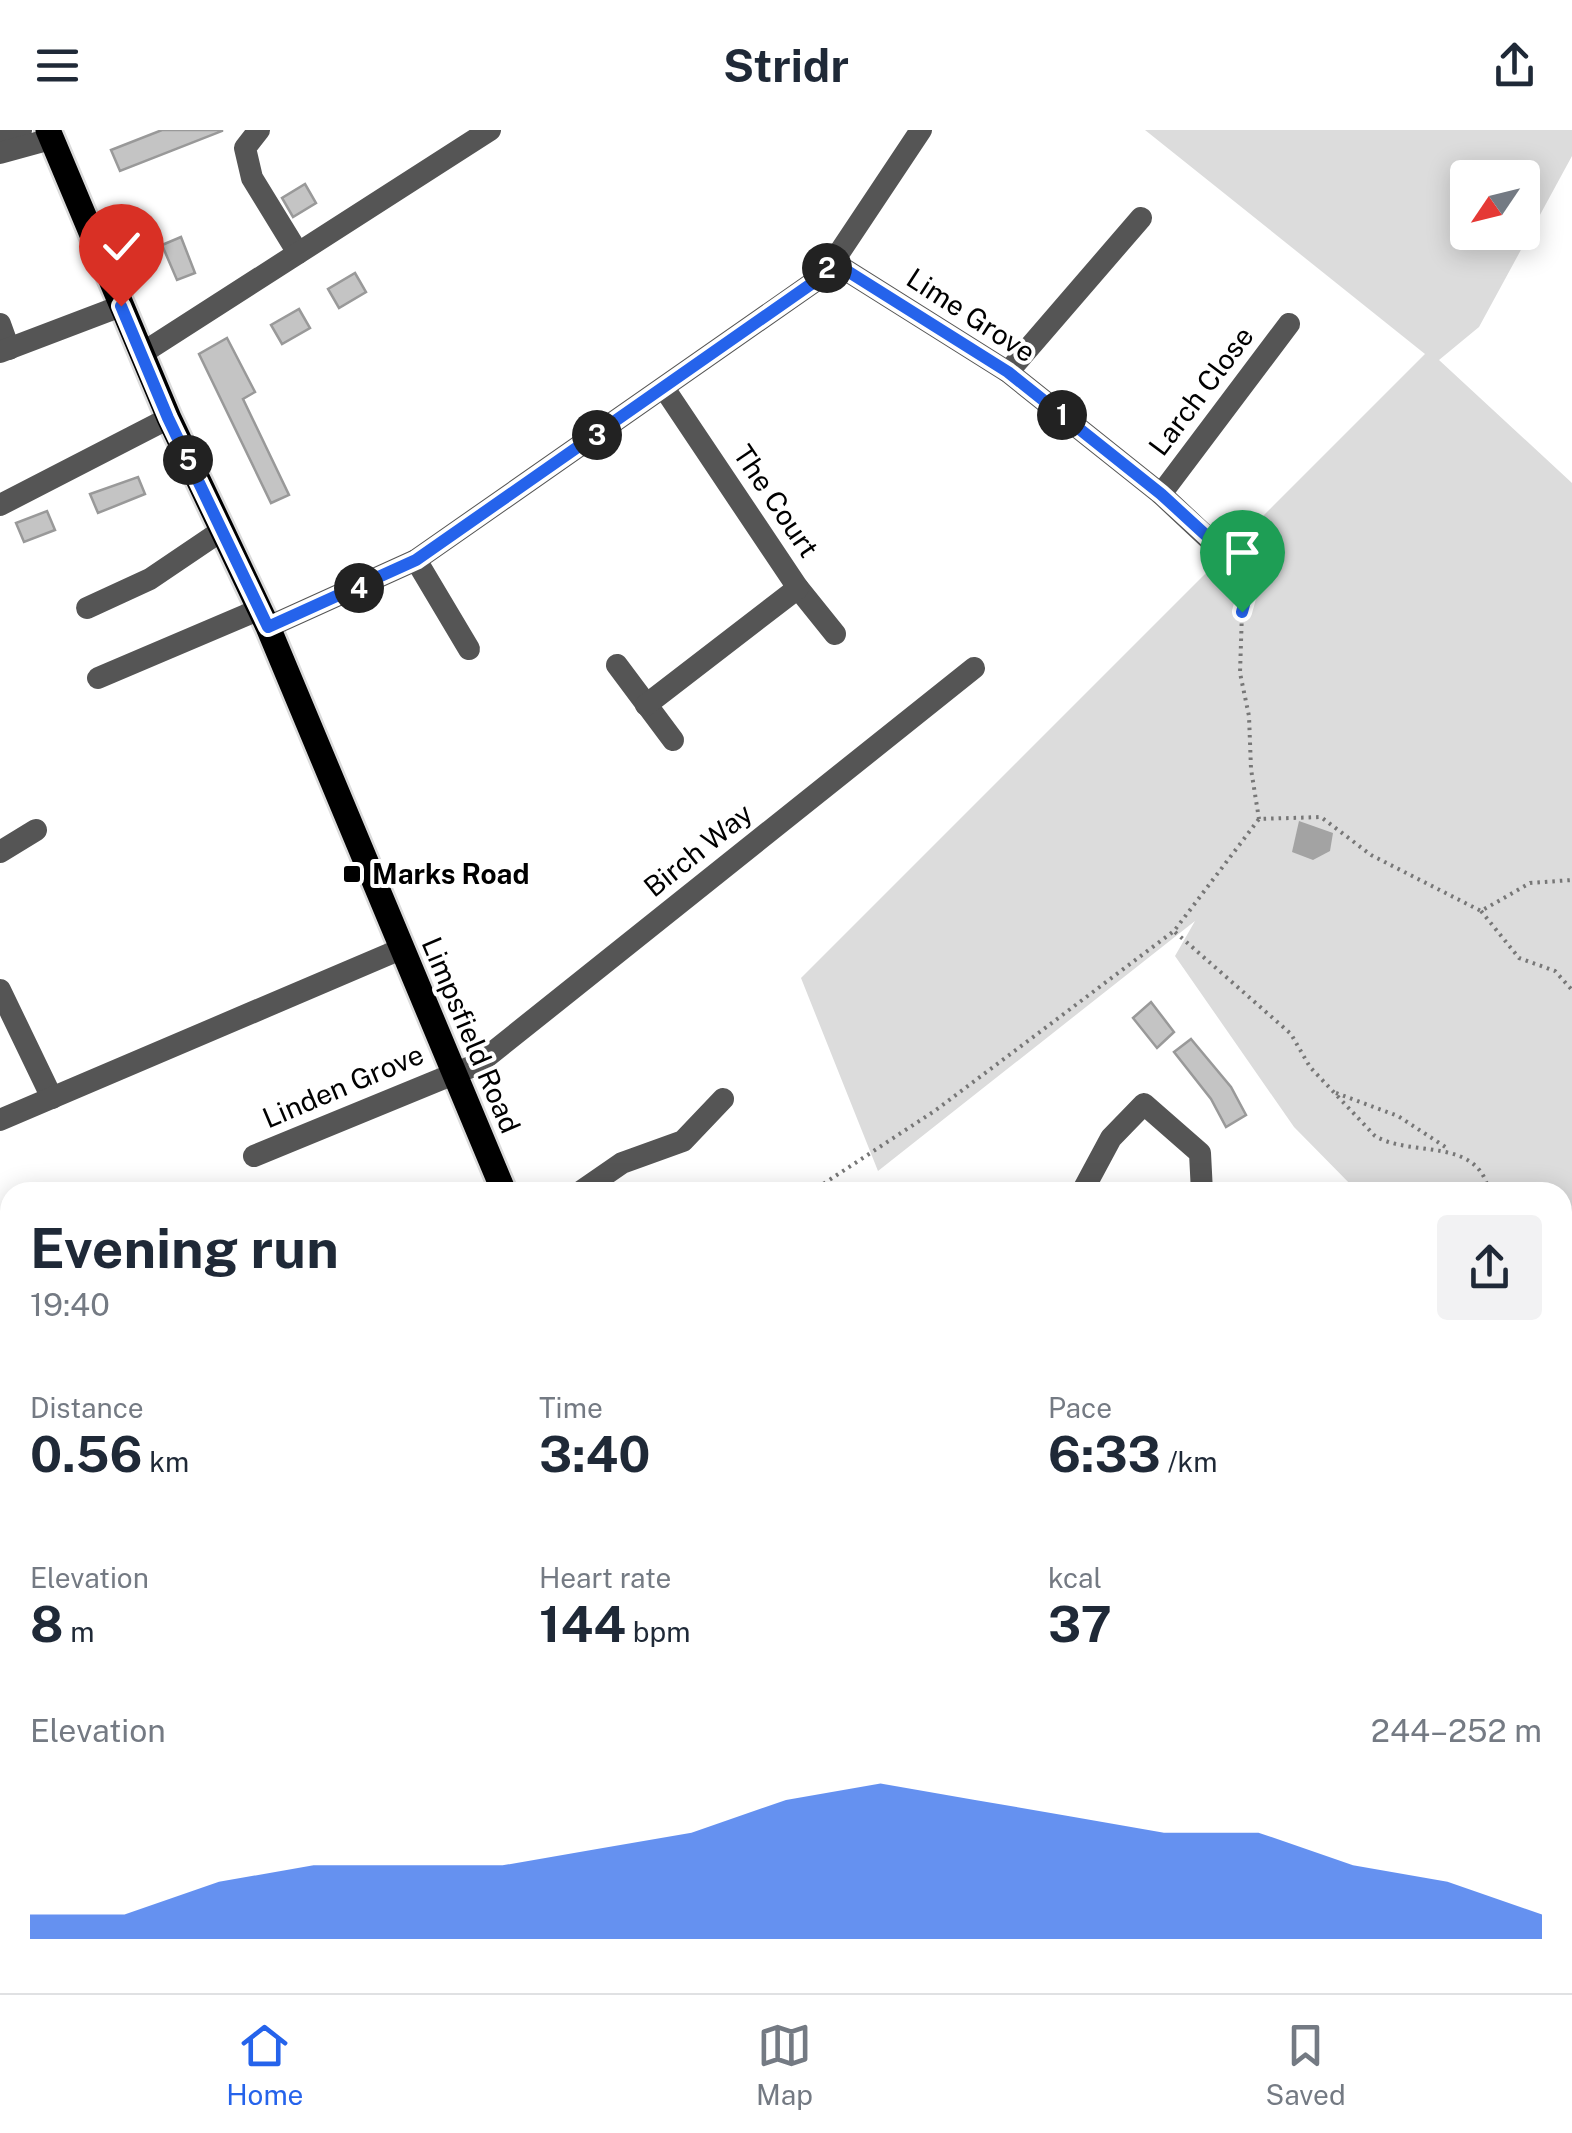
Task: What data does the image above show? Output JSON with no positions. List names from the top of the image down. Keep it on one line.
{"streets":{"main road":["Limpsfield Road"],"street":["Lime Grove","Larch Close","The Court","Birch Way","Linden Grove"]},"crossings":[["Lime Grove","Larch Close"],["Birch Way","Limpsfield Road"],["Birch Way","Linden Grove"],["Limpsfield Road","Linden Grove"]],"places":{"transit":["Marks Road"]},"north":"bottom left","page":{"header":"Stridr","pins":["2","1","3","5","4"],"heading":["Evening run","19:40"],"stats":[["Distance","0.56 km"],["Time","3:40"],["Pace","6:33 /km"],["Elevation","8 m"],["Heart rate","144 bpm"],["kcal","37"]],"chart":["Elevation","244–252 m"],"tabs":["Home","Map","Saved"]}}
